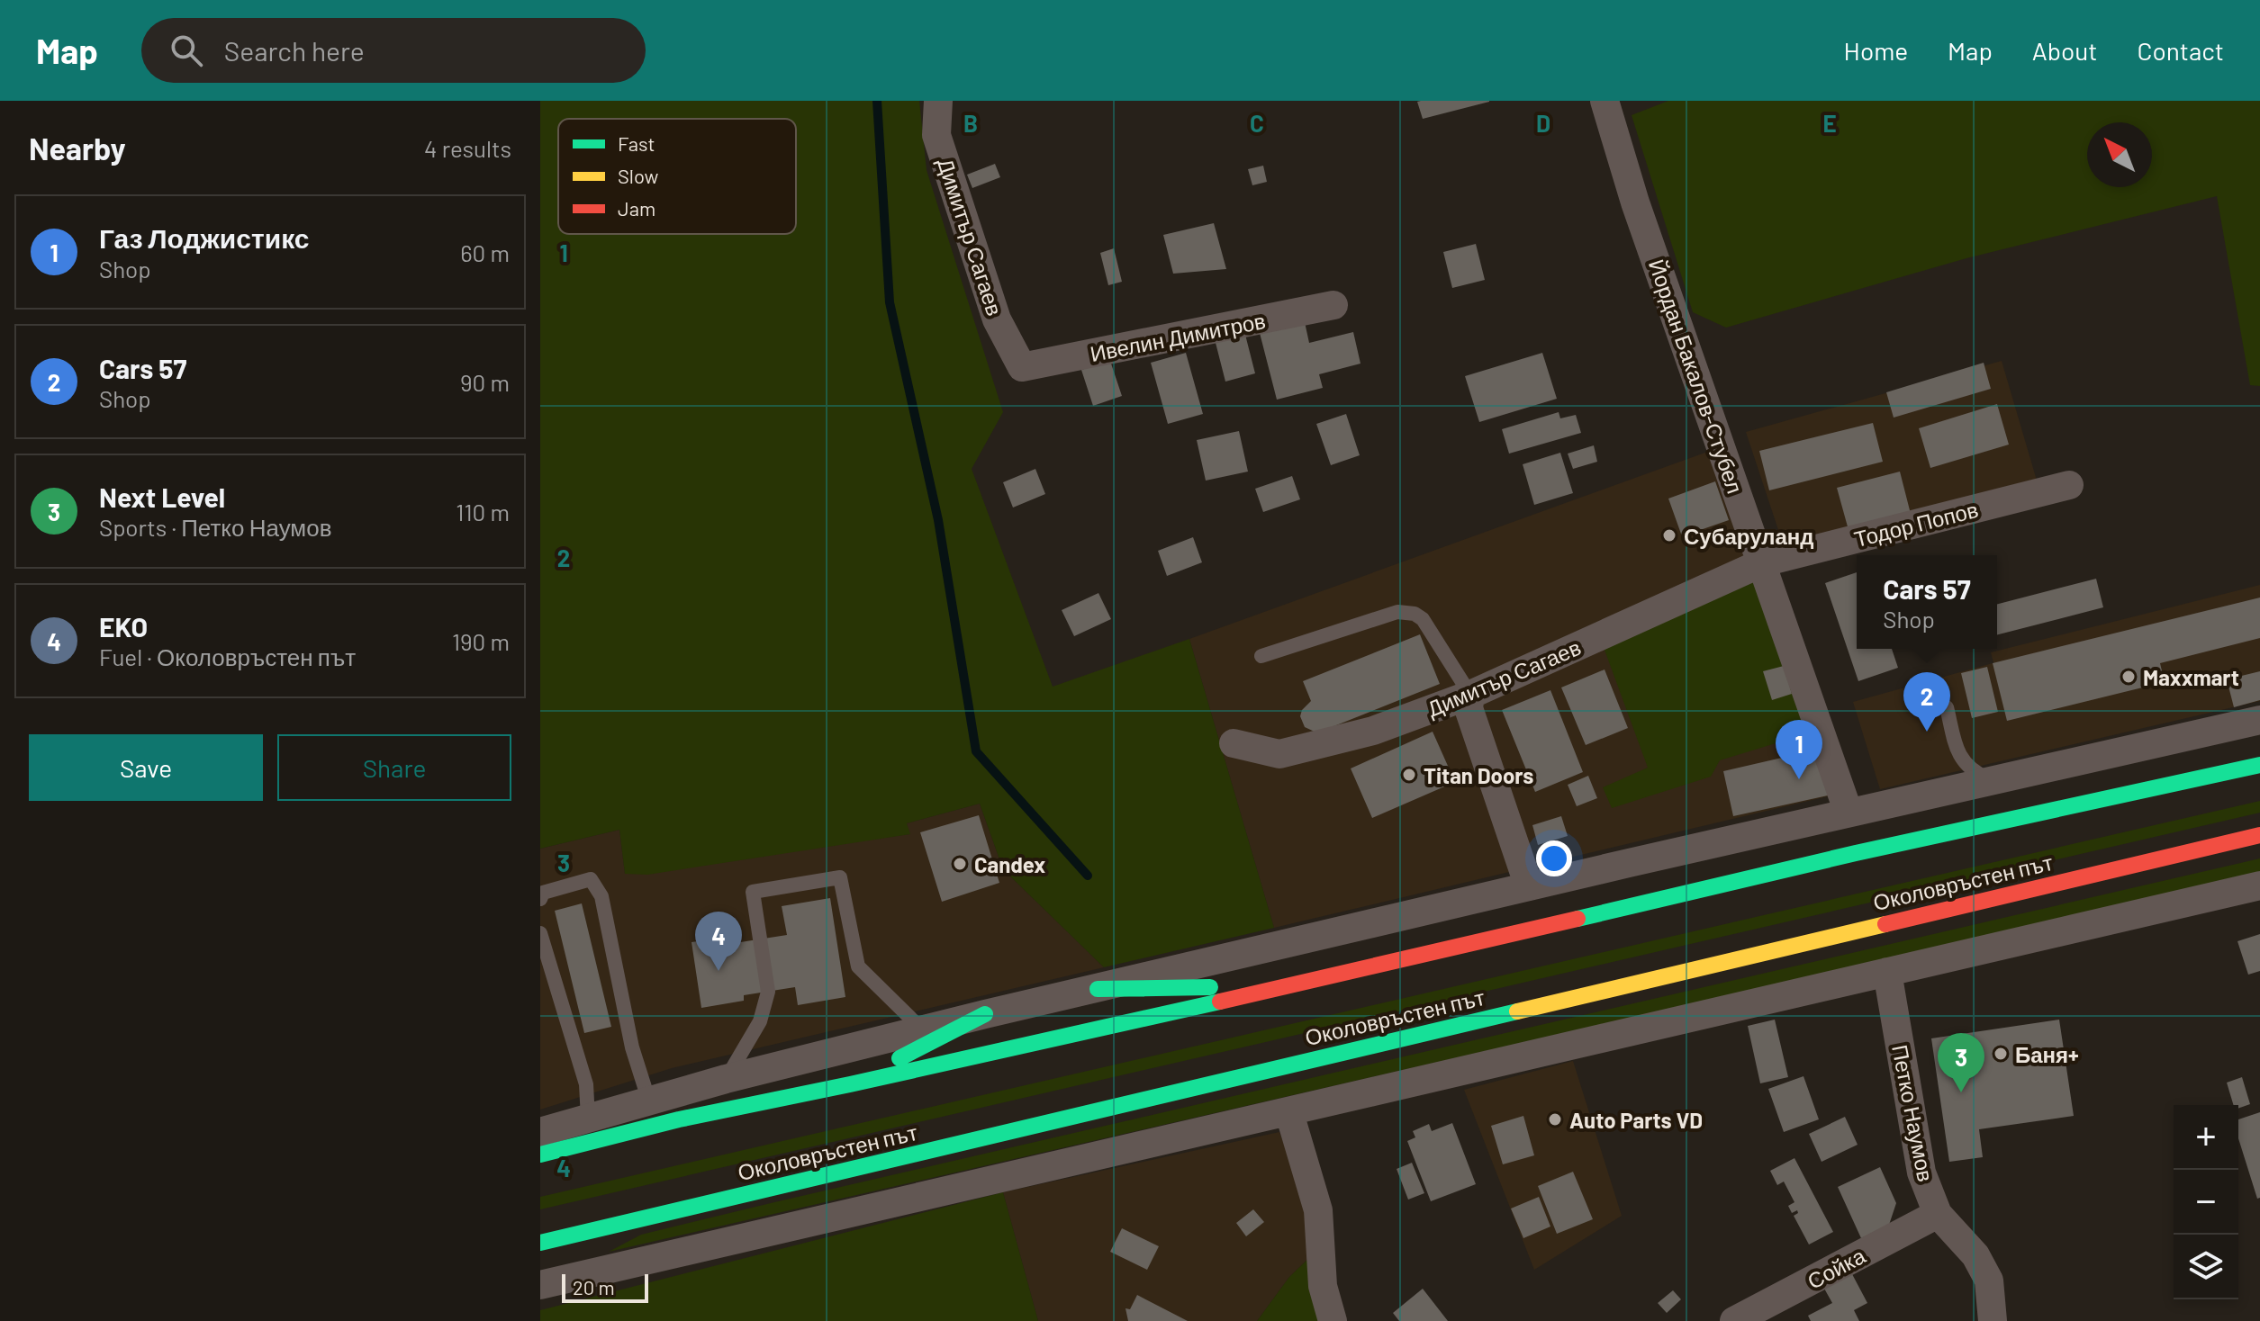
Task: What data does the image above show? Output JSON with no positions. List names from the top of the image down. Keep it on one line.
{"streets":{"highway":["Околовръстен път"],"street":["Димитър Сагаев","Ивелин Димитров","Йордан Бакалов-Стубел","Тодор Попов","Петко Наумов","Сойка"]},"crossings":[["Димитър Сагаев","Ивелин Димитров"],["Димитър Сагаев","Йордан Бакалов-Стубел"],["Димитър Сагаев","Тодор Попов"],["Йордан Бакалов-Стубел","Тодор Попов"],["Петко Наумов","Сойка"]],"places":["Субаруланд","Maxxmart","Titan Doors","Candex","Баня+","Auto Parts VD"],"legend":["Fast","Slow","Jam"],"scale_bar":"20 m","north":"top left","page":{"header":"Map","search":"Search here","nav":["Home","Map","About","Contact"],"heading":["Nearby","4 results"],"list":[{"mark":"1","name":"Газ Лоджистикс","note":"Shop","value":"60 m"},{"mark":"2","name":"Cars 57","note":"Shop","value":"90 m"},{"mark":"3","name":"Next Level","note":"Sports · Петко Наумов","value":"110 m"},{"mark":"4","name":"EKO","note":"Fuel · Околовръстен път","value":"190 m"}],"popup":["Cars 57","Shop"],"pins":["2","1","4","3"],"buttons":["Save","Share"],"map_buttons":["+","−"],"scale":"20 m"},"grid":{"columns":["B","C","D","E"],"rows":["1","2","3","4"]}}
